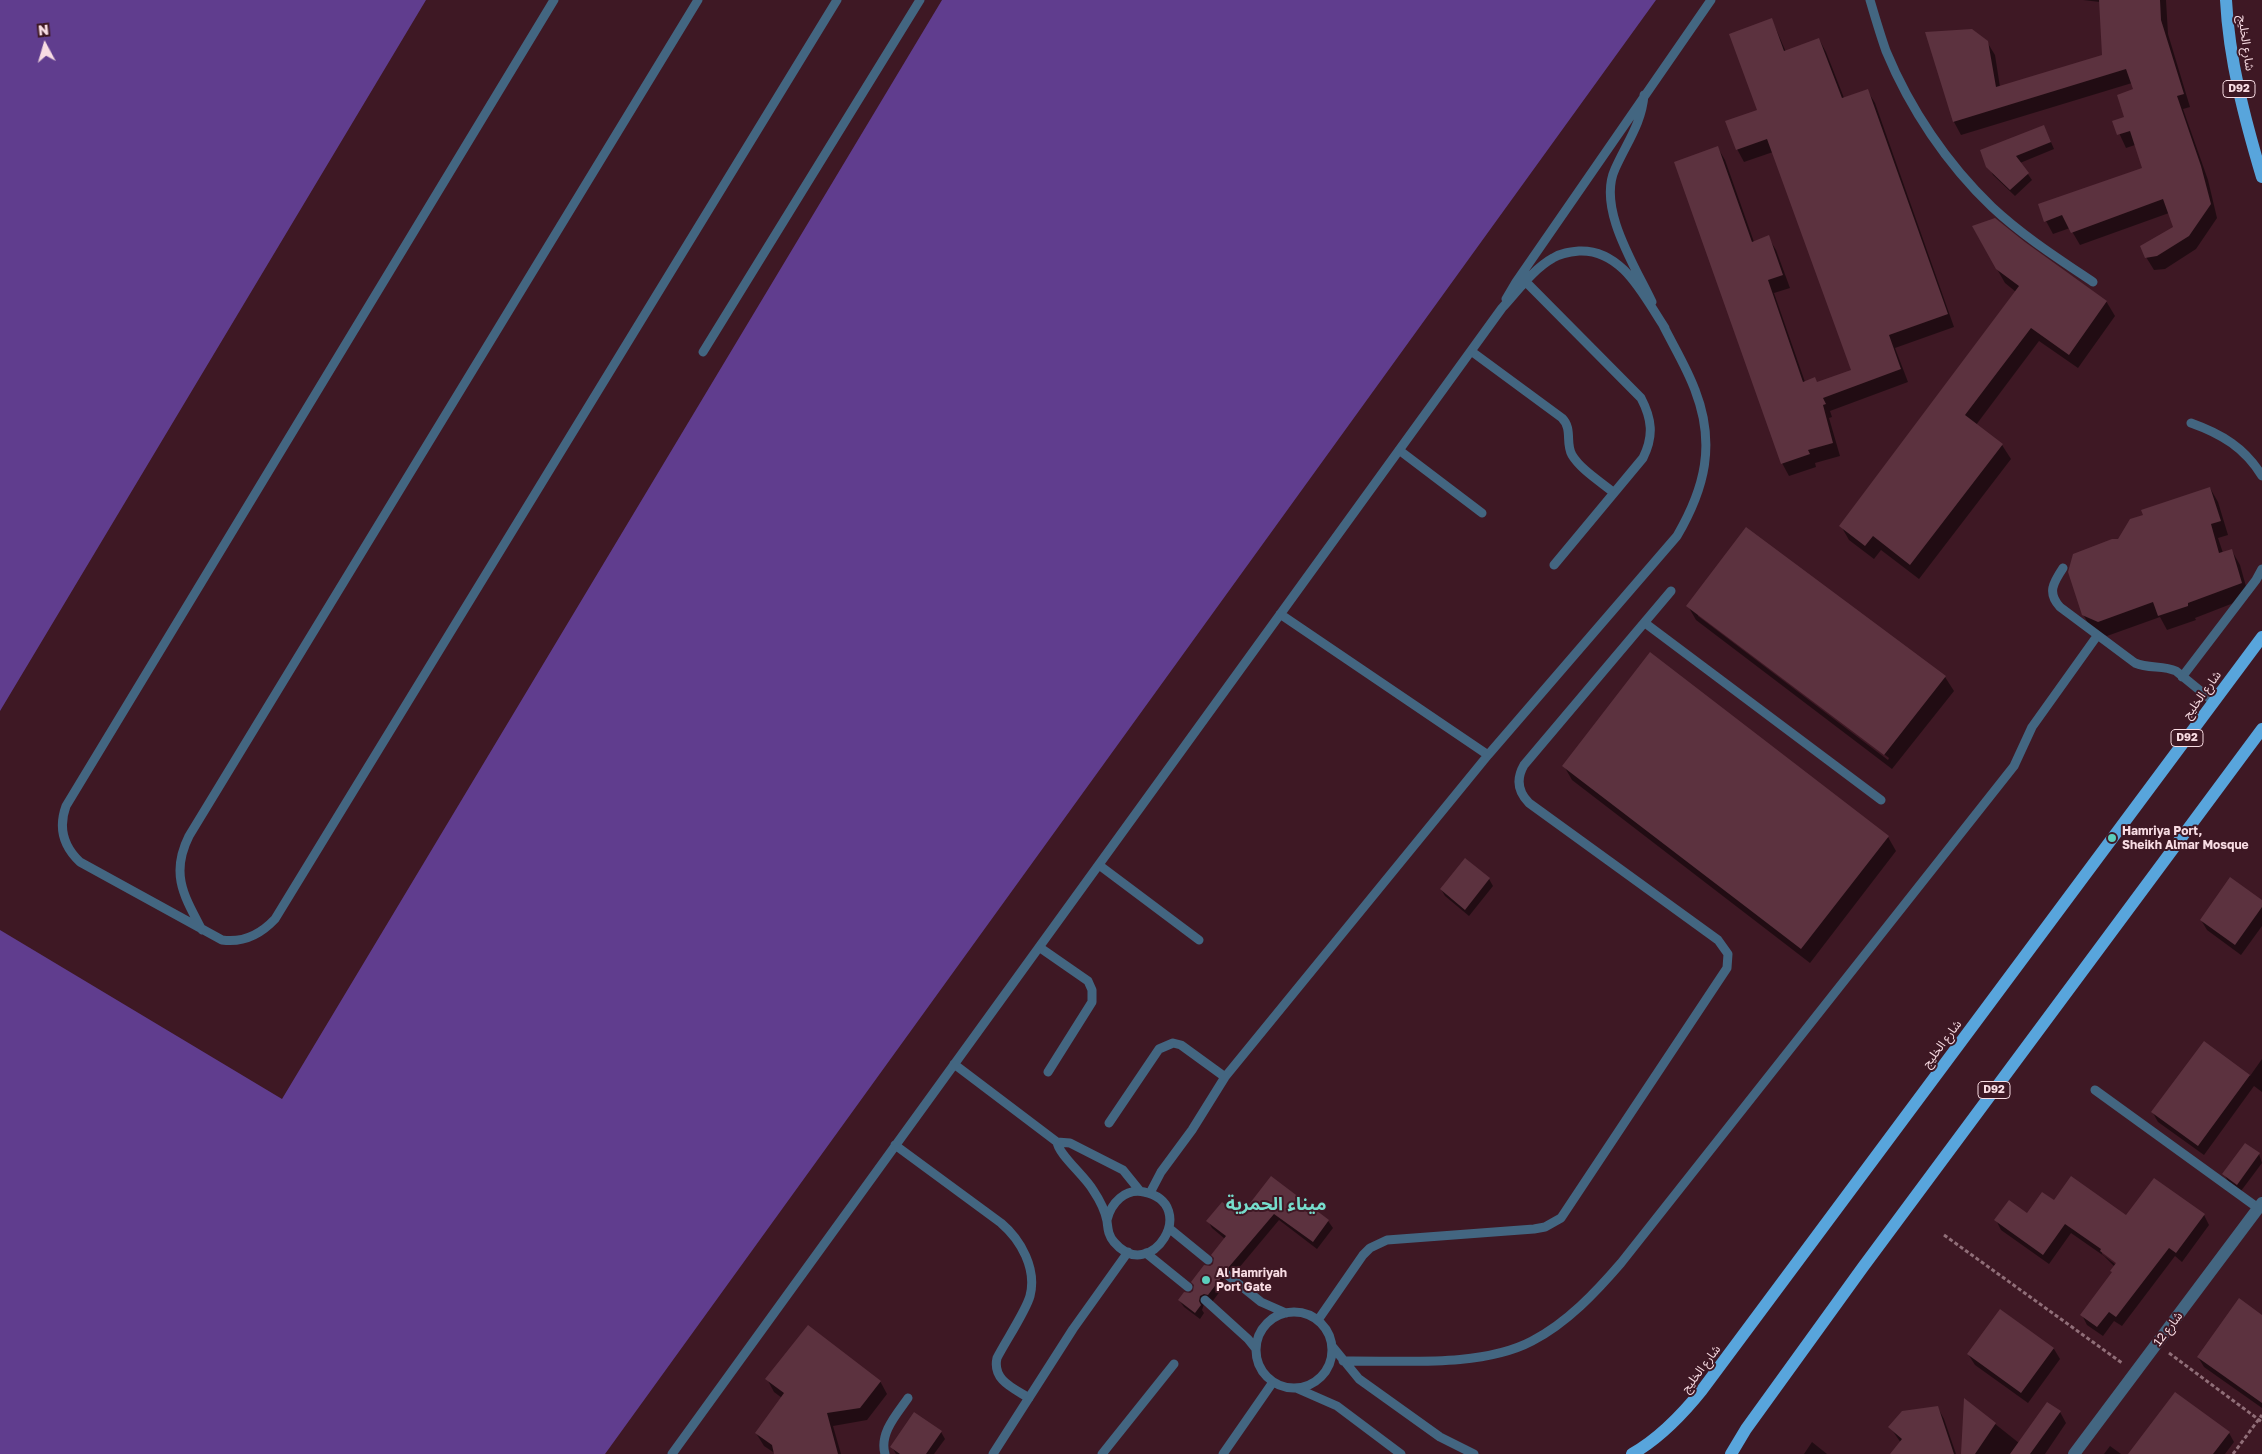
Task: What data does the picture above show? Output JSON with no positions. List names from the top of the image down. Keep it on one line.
{"streets":{"main road":["شارع الخليج","D92"],"street":["شارع 12"]},"districts":["ميناء الحمرية"],"places":["Hamriya Port, Sheikh Almar Mosque","Al Hamriyah Port Gate"],"north":"top"}
